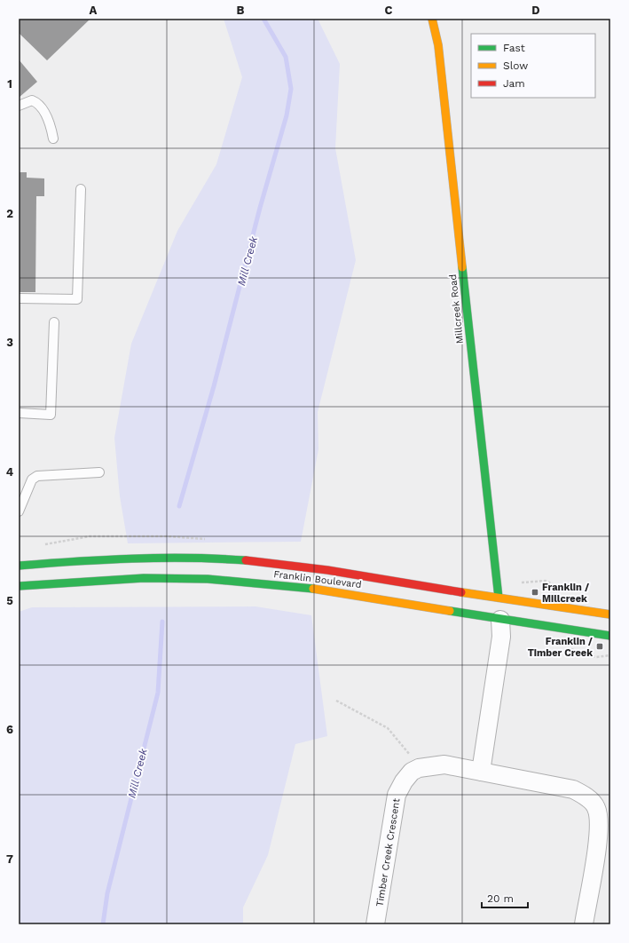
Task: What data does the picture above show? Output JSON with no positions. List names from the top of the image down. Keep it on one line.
{"streets":{"main road":["Millcreek Road","Franklin Boulevard"],"street":["Timber Creek Crescent"]},"crossings":[["Millcreek Road","Franklin Boulevard"]],"water":["Mill Creek"],"places":{"transit":["Franklin / Millcreek","Franklin / Timber Creek"]},"legend":["Fast","Slow","Jam"],"scale_bar":"20 m","grid":{"columns":["A","B","C","D"],"rows":["1","2","3","4","5","6","7"]}}
